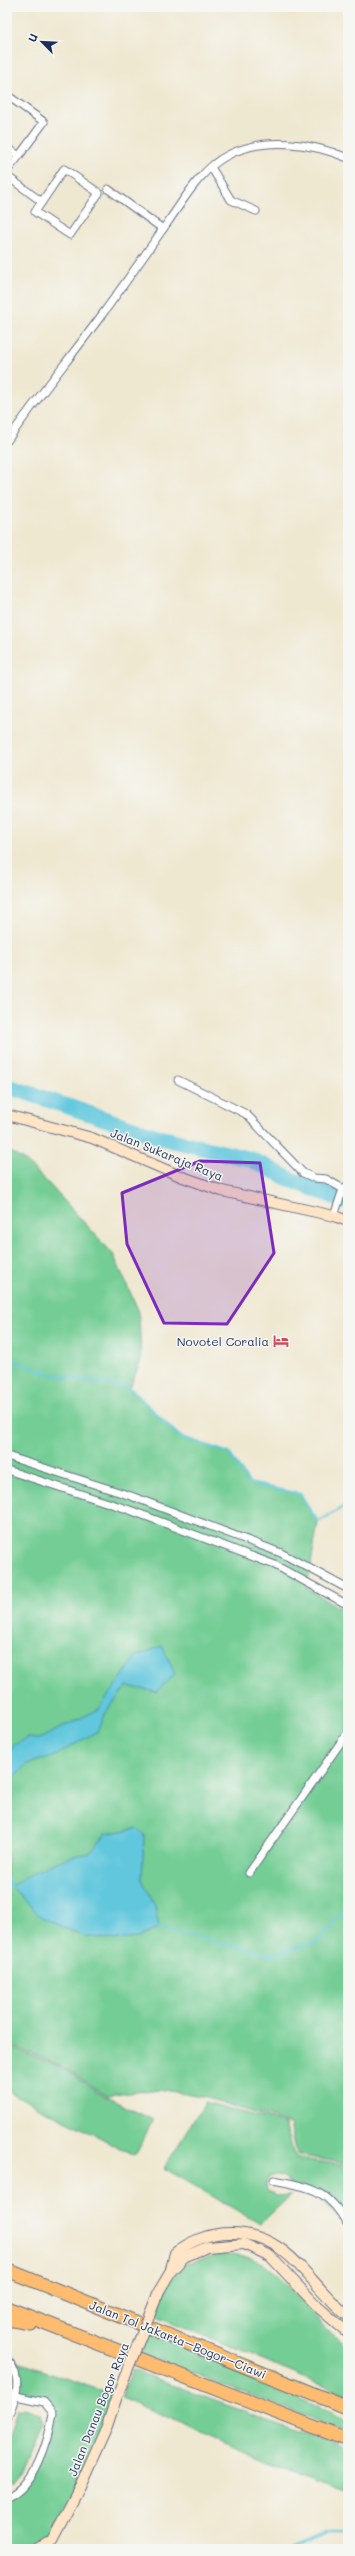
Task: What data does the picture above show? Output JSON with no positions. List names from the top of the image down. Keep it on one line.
{"streets":{"highway":["Jalan Tol Jakarta–Bogor–Ciawi"],"street":["Jalan Sukaraja Raya","Jalan Danau Bogor Raya"]},"places":{"hotel":["Novotel Coralia"]},"north":"top left"}
